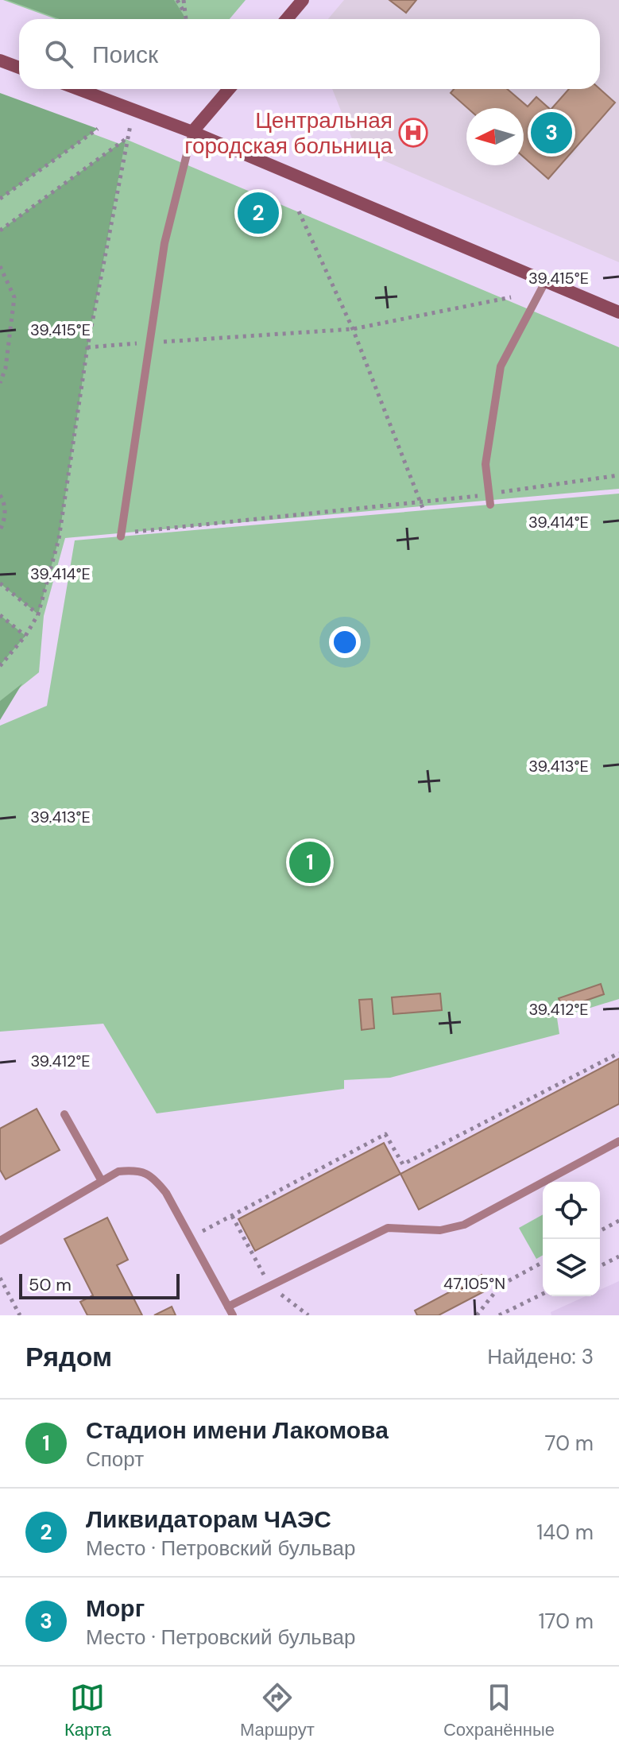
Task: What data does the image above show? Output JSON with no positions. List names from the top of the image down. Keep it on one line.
{"places":{"hospital":["Центральная городская больница"]},"scale_bar":"50 m","north":"left","page":{"search":"Поиск","pins":["3","2","1"],"scale":"50 m","heading":["Рядом","Найдено: 3"],"list":[{"mark":"1","name":"Стадион имени Лакомова","note":"Спорт","value":"70 m"},{"mark":"2","name":"Ликвидаторам ЧАЭС","note":"Место · Петровский бульвар","value":"140 m"},{"mark":"3","name":"Морг","note":"Место · Петровский бульвар","value":"170 m"}],"nav":["Карта","Маршрут","Сохранённые"]},"coordinates":["39.415°E","39.414°E","39.413°E","39.412°E","47.105°N"]}
